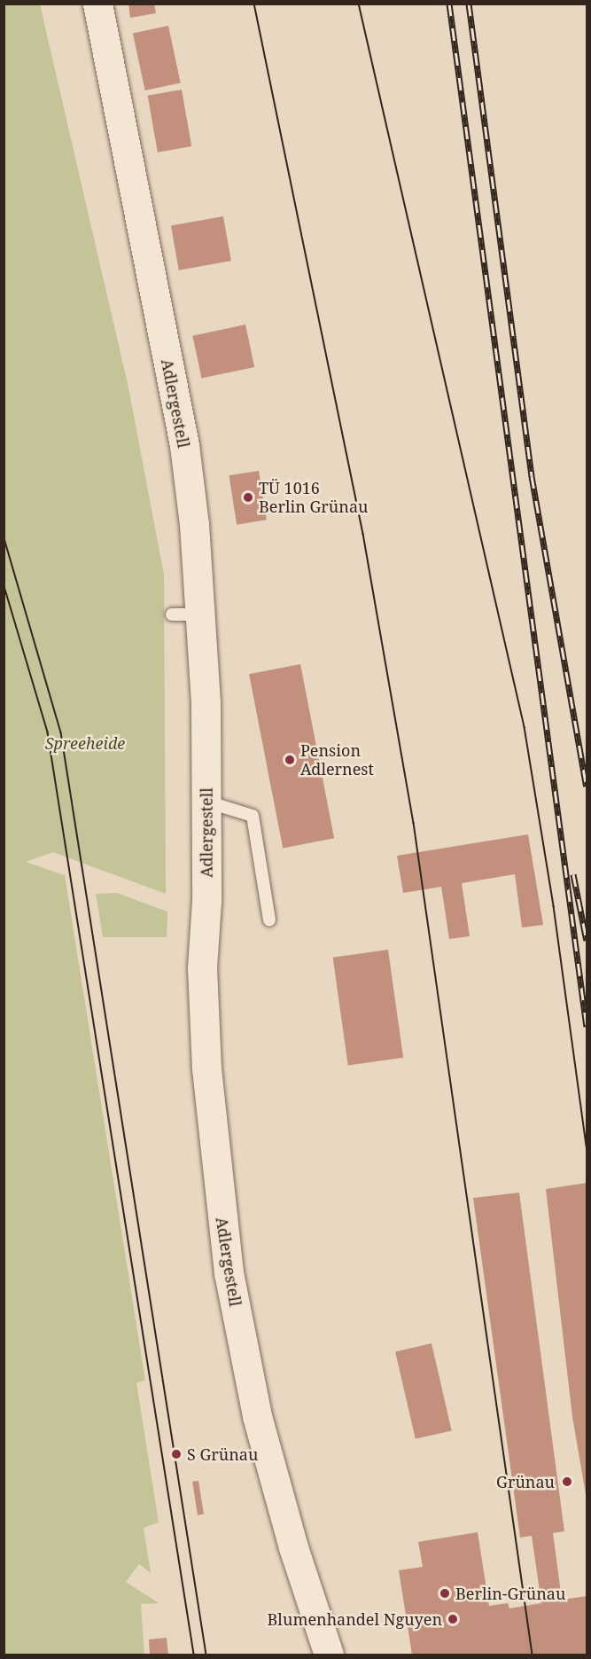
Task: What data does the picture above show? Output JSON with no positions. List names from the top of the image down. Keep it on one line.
{"streets":{"main road":["Adlergestell"]},"parks":["Spreeheide"],"places":["TÜ 1016 Berlin Grünau","Pension Adlernest","S Grünau","Grünau","Berlin-Grünau","Blumenhandel Nguyen"]}
